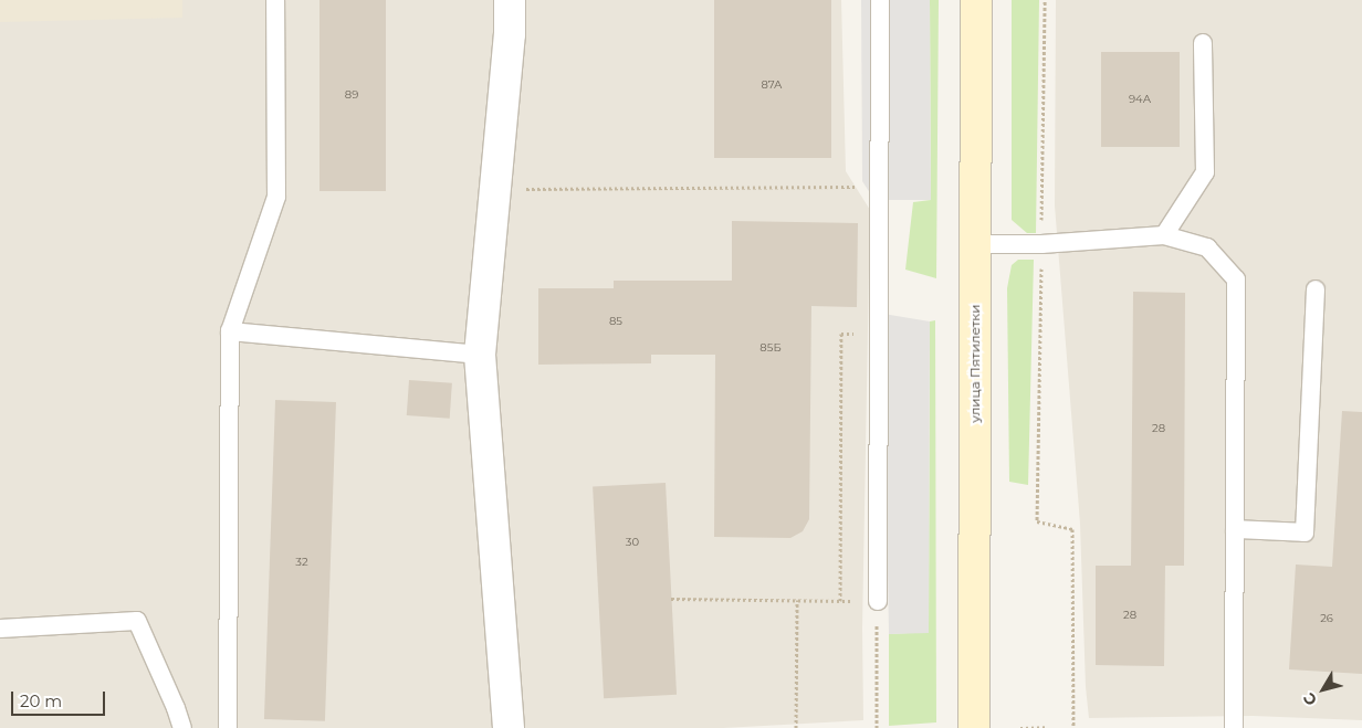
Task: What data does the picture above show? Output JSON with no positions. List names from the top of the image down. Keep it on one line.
{"streets":{"main road":["улица Пятилетки"]},"house_numbers":["87А","89","94А","85","85Б","28","30","32","28","26"],"scale_bar":"20 m","north":"bottom left"}
